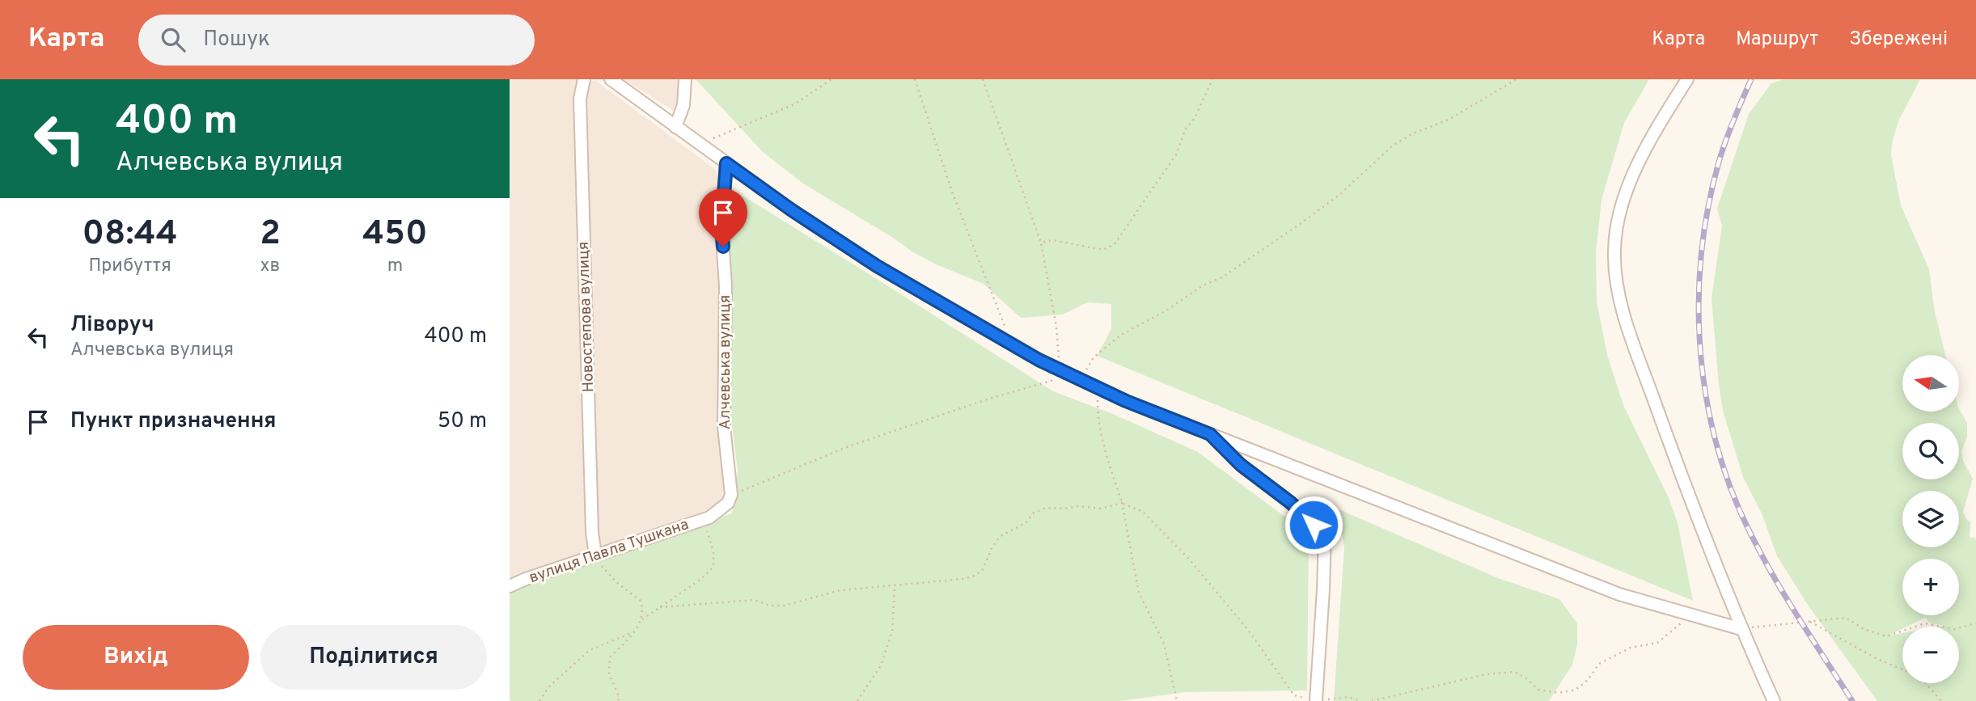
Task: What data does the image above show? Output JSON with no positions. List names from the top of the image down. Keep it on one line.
{"streets":{"street":["Новостепова вулиця","Алчевська вулиця","вулиця Павла Тушкана"]},"crossings":[["Новостепова вулиця","вулиця Павла Тушкана"]],"north":"left","page":{"header":"Карта","search":"Пошук","nav":["Карта","Маршрут","Збережені"],"turn":["400 m","Алчевська вулиця"],"eta":["08:44","Прибуття","2","хв","450","m"],"list":[{"name":"Ліворуч","note":"Алчевська вулиця","value":"400 m"},{"name":"Пункт призначення","value":"50 m"}],"map_buttons":["+","−"],"buttons":["Вихід","Поділитися"]}}
